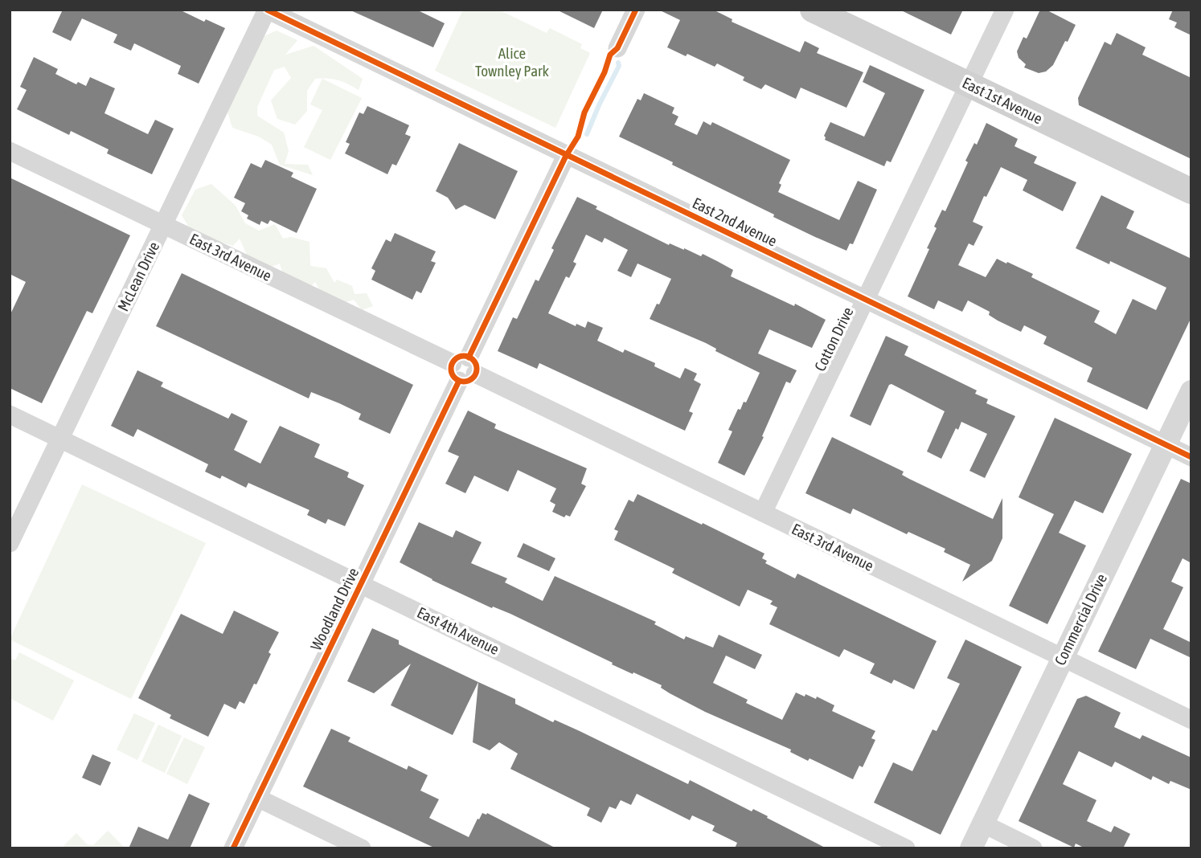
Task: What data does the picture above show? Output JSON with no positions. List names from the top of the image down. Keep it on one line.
{"streets":{"main road":["East 1st Avenue"],"street":["East 2nd Avenue","East 3rd Avenue","McLean Drive","Cotton Drive","Woodland Drive","Commercial Drive","East 4th Avenue"]},"crossings":[["East 1st Avenue","Cotton Drive"],["East 2nd Avenue","McLean Drive"],["East 2nd Avenue","Cotton Drive"],["East 2nd Avenue","Woodland Drive"],["East 2nd Avenue","Commercial Drive"],["East 3rd Avenue","McLean Drive"],["East 3rd Avenue","Cotton Drive"],["East 3rd Avenue","Woodland Drive"],["East 3rd Avenue","Commercial Drive"],["McLean Drive","East 4th Avenue"],["Woodland Drive","East 4th Avenue"]],"parks":["Alice Townley Park"]}
